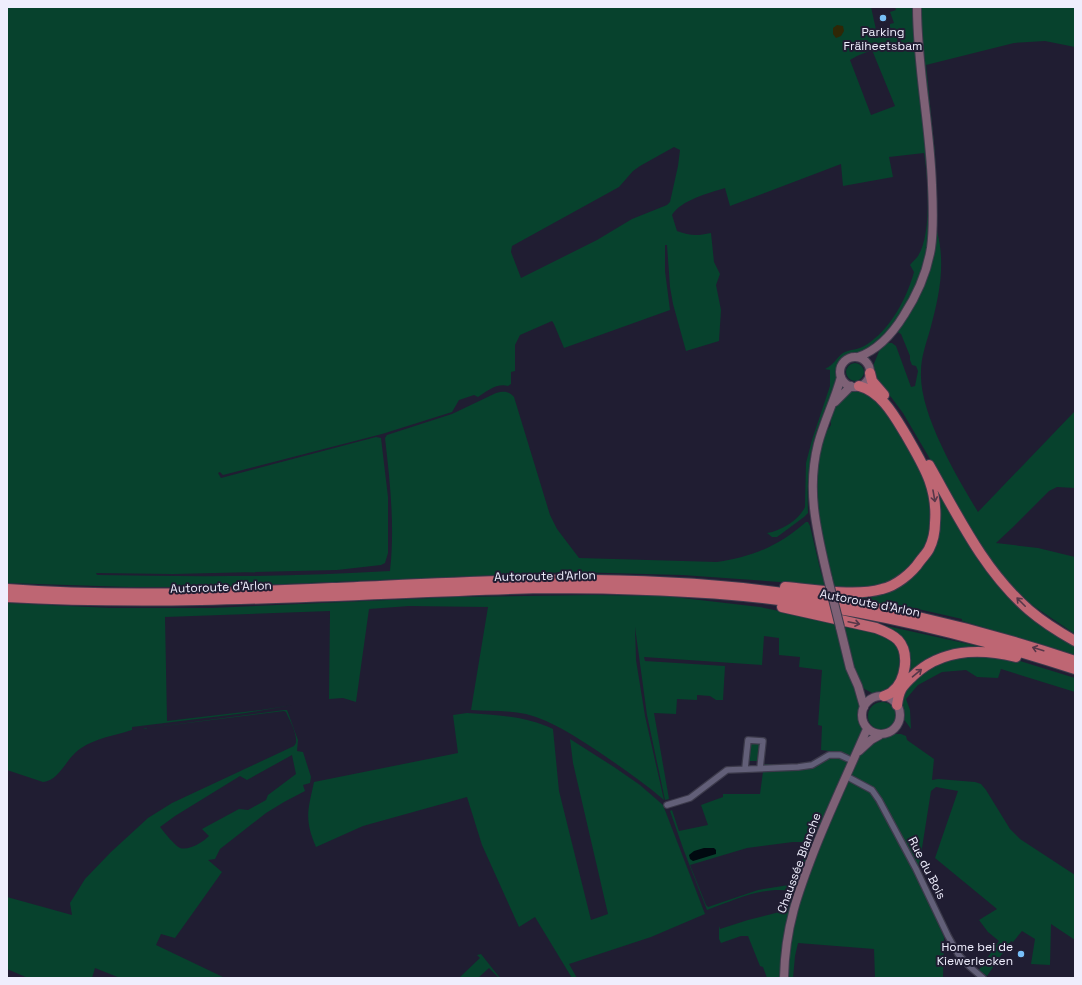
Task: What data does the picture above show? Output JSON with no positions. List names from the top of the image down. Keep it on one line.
{"streets":{"highway":["Autoroute d'Arlon"],"main road":["Chaussée Blanche"],"street":["Rue du Bois"]},"crossings":[["Chaussée Blanche","Rue du Bois"]],"places":["Parking Fräiheetsbam","Home bei de Kiewerlecken"]}
